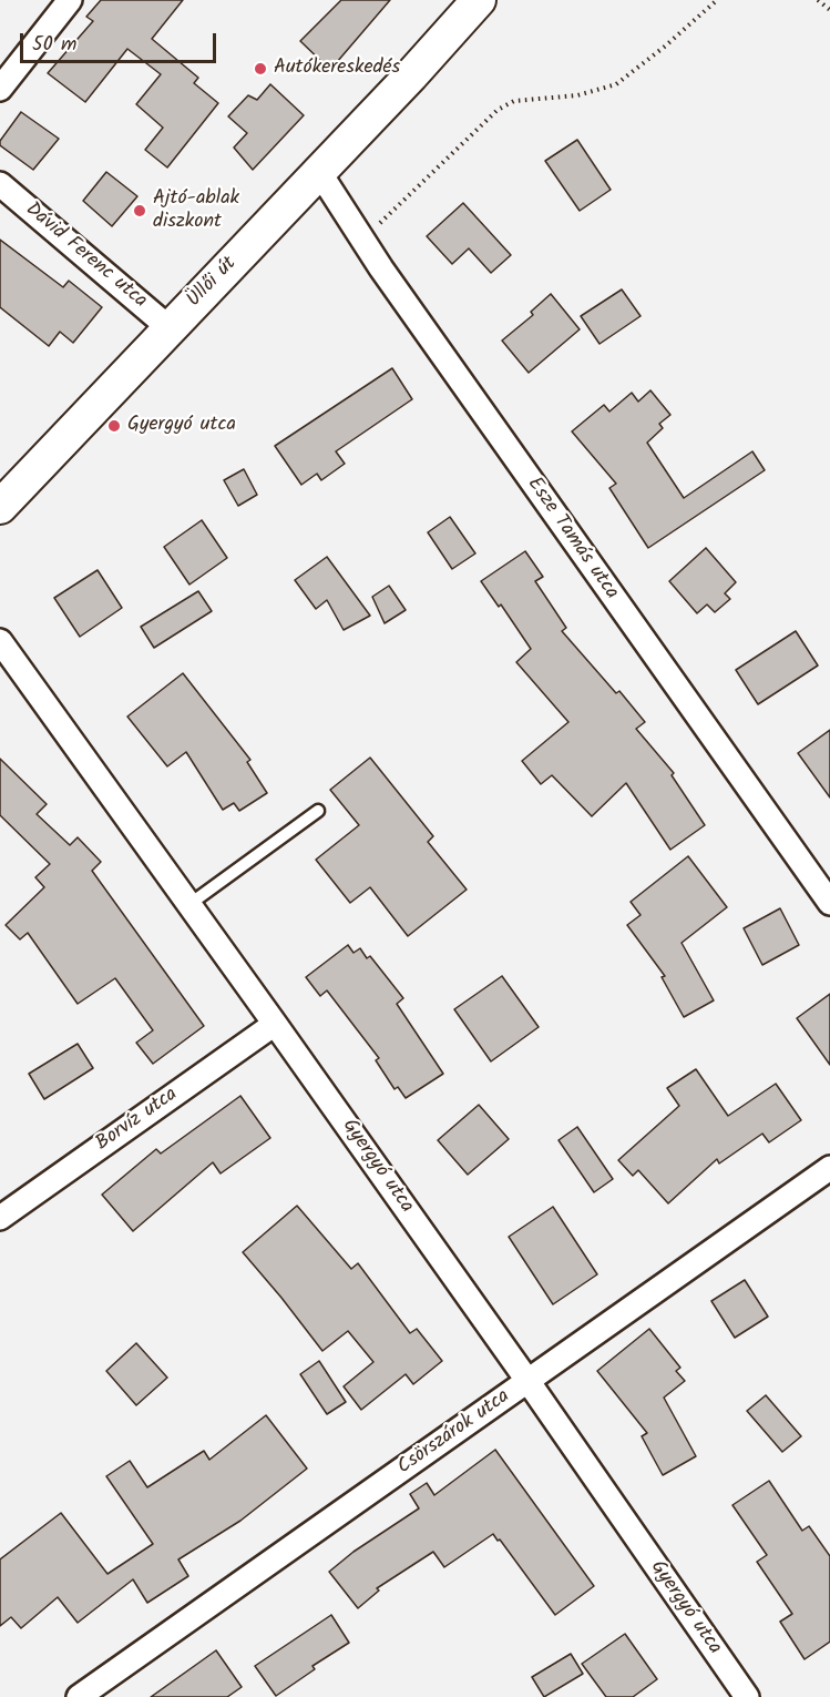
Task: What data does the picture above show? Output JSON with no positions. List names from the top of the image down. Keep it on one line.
{"streets":{"main road":["Üllői út"],"street":["Dávid Ferenc utca","Esze Tamás utca","Borvíz utca","Gyergyó utca","Csörszárok utca"]},"crossings":[["Dávid Ferenc utca","Üllői út"],["Üllői út","Esze Tamás utca"],["Borvíz utca","Gyergyó utca"],["Gyergyó utca","Csörszárok utca"]],"places":["Autókereskedés","Ajtó-ablak diszkont","Gyergyó utca"],"scale_bar":"50 m"}
